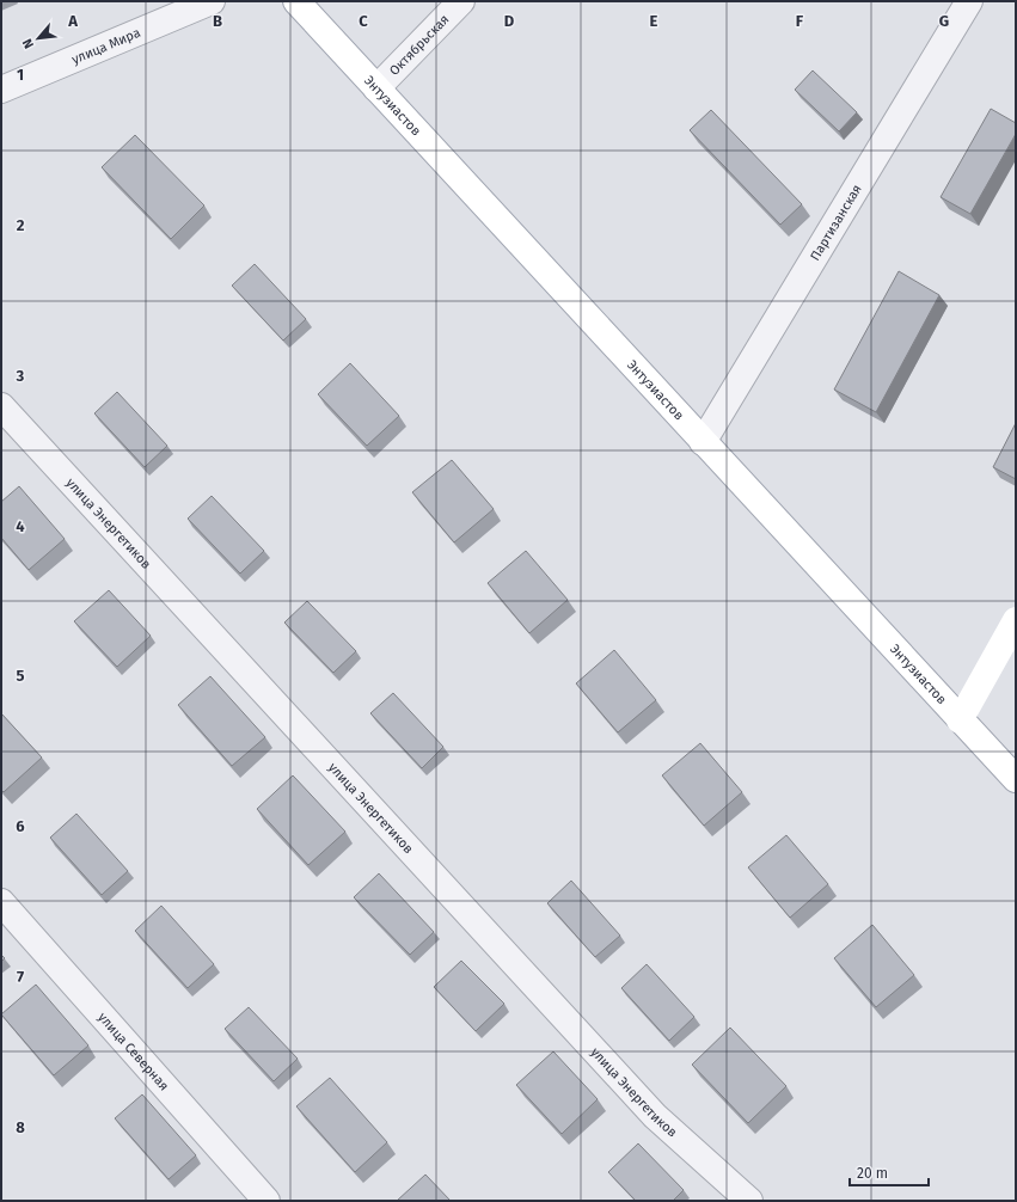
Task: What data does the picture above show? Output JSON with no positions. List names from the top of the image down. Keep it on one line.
{"streets":{"main road":["Энтузиастов"],"street":["Октябрьская","улица Мира","Партизанская","улица Энергетиков","улица Северная"]},"crossings":[["Октябрьская","Энтузиастов"],["Энтузиастов","Партизанская"]],"scale_bar":"20 m","north":"bottom left","grid":{"columns":["A","B","C","D","E","F","G"],"rows":["1","2","3","4","5","6","7","8"]}}
